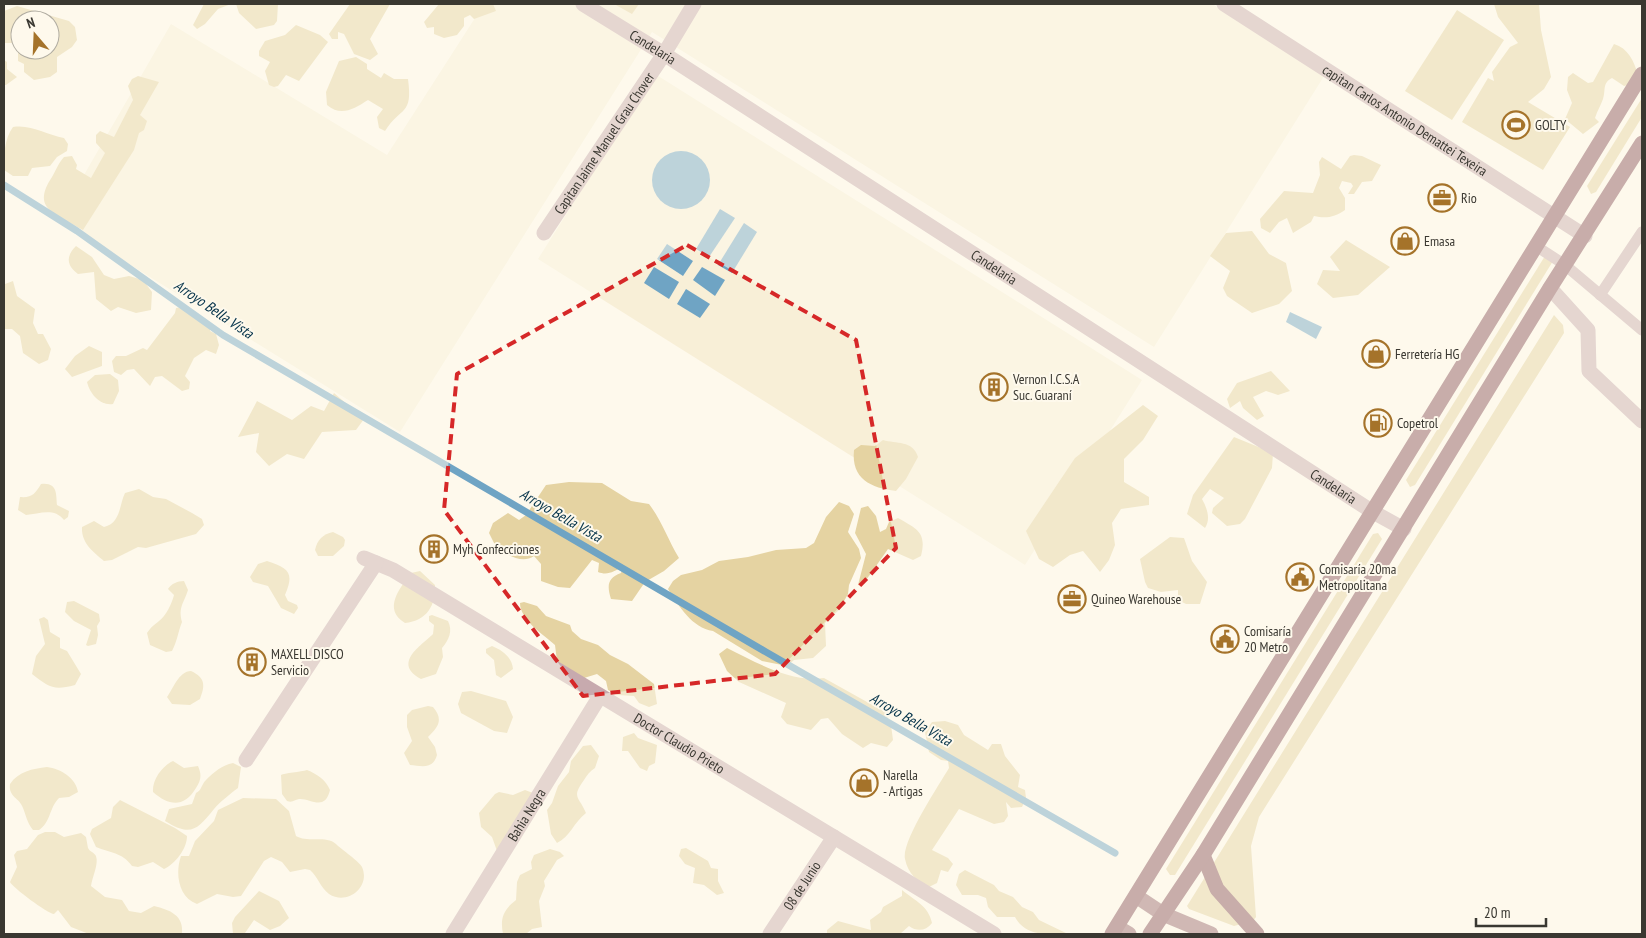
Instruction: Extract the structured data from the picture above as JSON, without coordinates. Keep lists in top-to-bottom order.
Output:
{
  "streets": {
    "street": [
      "Candelaria",
      "capitan Carlos Antonio Demattei Texeira",
      "Capitan Jaime Manuel Grau Chover",
      "Doctor Claudio Prieto",
      "Bahia Negra",
      "08 de Junio"
    ]
  },
  "crossings": [
    ["Candelaria", "Capitan Jaime Manuel Grau Chover"],
    ["Doctor Claudio Prieto", "Bahia Negra"],
    ["Doctor Claudio Prieto", "08 de Junio"]
  ],
  "water": ["Arroyo Bella Vista"],
  "places": {
    "sports": ["GOLTY"],
    "office": ["Rio", "Quineo Warehouse"],
    "shop": ["Emasa", "Ferretería HG", "Narella - Artigas"],
    "building": ["Vernon I.C.S.A Suc. Guaraní", "Myh Confecciones", "MAXELL DISCO Servicio"],
    "fuel station": ["Copetrol"],
    "public building": ["Comisaría 20ma Metropolitana", "Comisaría 20 Metro"]
  },
  "scale_bar": "20 m",
  "north": "top"
}
